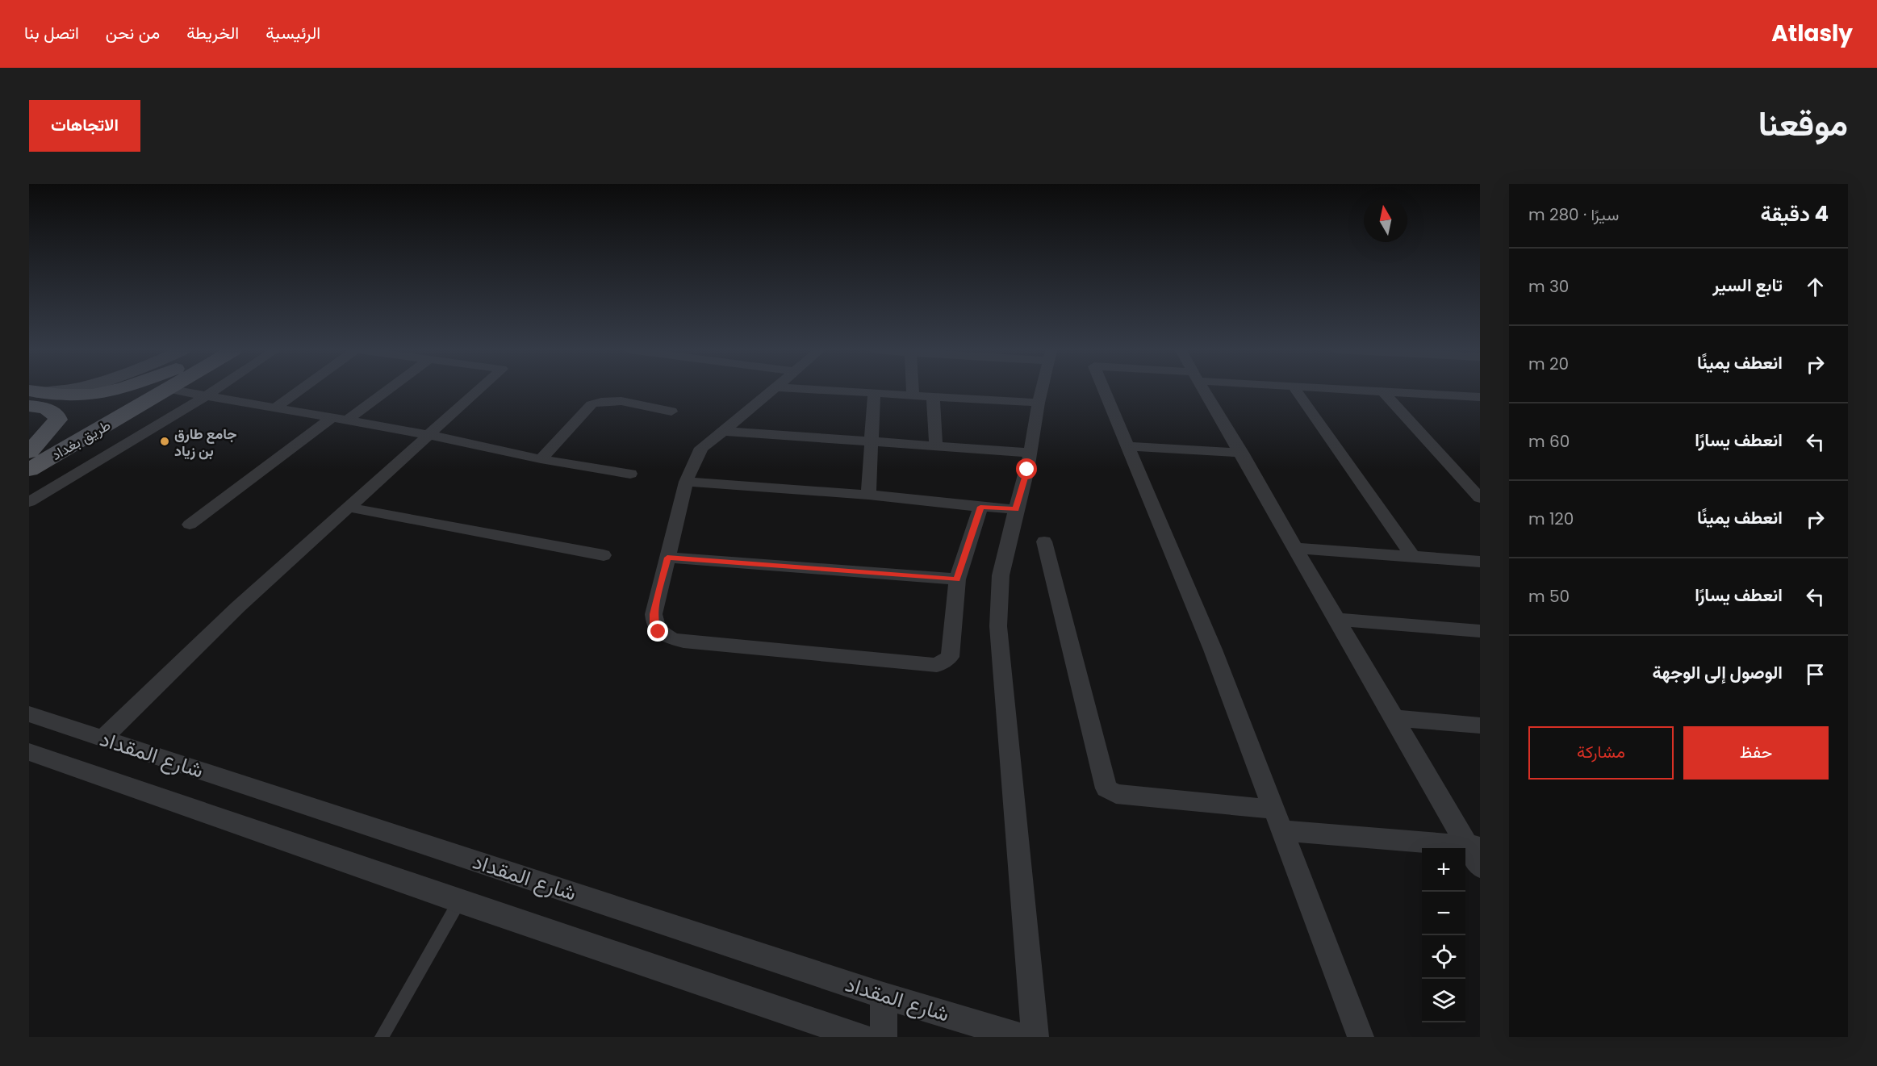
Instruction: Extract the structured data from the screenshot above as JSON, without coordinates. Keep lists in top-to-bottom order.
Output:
{
  "streets": {
    "main road": ["طريق بغداد"],
    "street": ["شارع المقداد"]
  },
  "places": ["جامع طارق بن زياد"],
  "north": "top",
  "page": {
    "header": "Atlasly",
    "nav": [
      "الرئيسية",
      "الخريطة",
      "من نحن",
      "اتصل بنا"
    ],
    "title": "موقعنا",
    "buttons": [
      "الاتجاهات",
      ["حفظ", "مشاركة"]
    ],
    "heading": ["4 دقيقة", "سيرًا · 280 m"],
    "list": [
      ["تابع السير", "30 m"],
      ["انعطف يمينًا", "20 m"],
      ["انعطف يسارًا", "60 m"],
      ["انعطف يمينًا", "120 m"],
      ["انعطف يسارًا", "50 m"],
      "الوصول إلى الوجهة"
    ],
    "map_buttons": ["+", "−"]
  }
}
